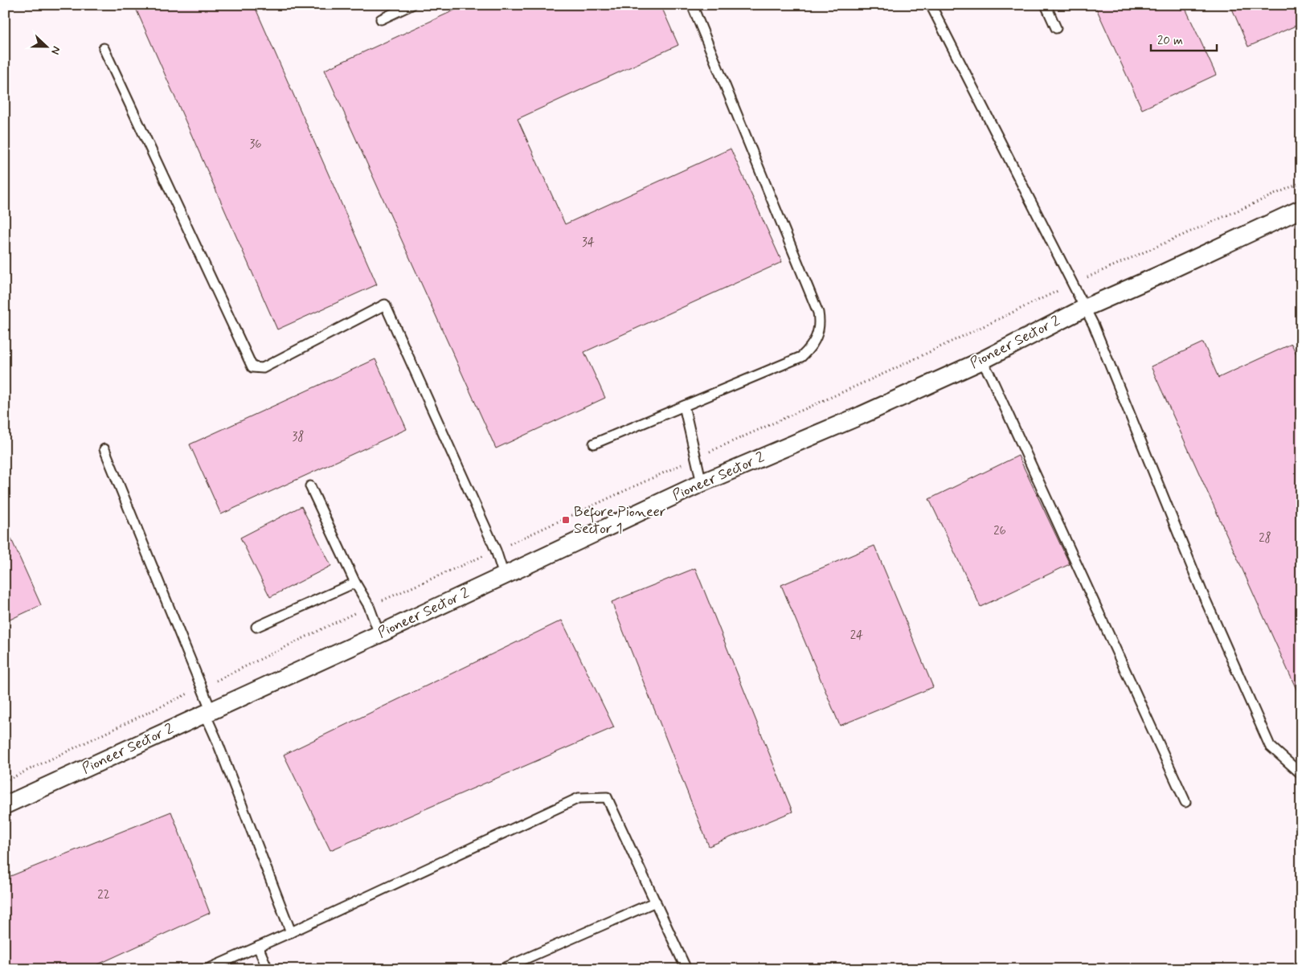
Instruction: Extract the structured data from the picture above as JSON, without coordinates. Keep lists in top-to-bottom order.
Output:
{
  "streets": {
    "street": ["Pioneer Sector 2"]
  },
  "places": {
    "transit": ["Before Pioneer Sector 1"]
  },
  "house_numbers": [
    "36",
    "34",
    "38",
    "26",
    "28",
    "24",
    "22"
  ],
  "scale_bar": "20 m",
  "north": "right"
}
